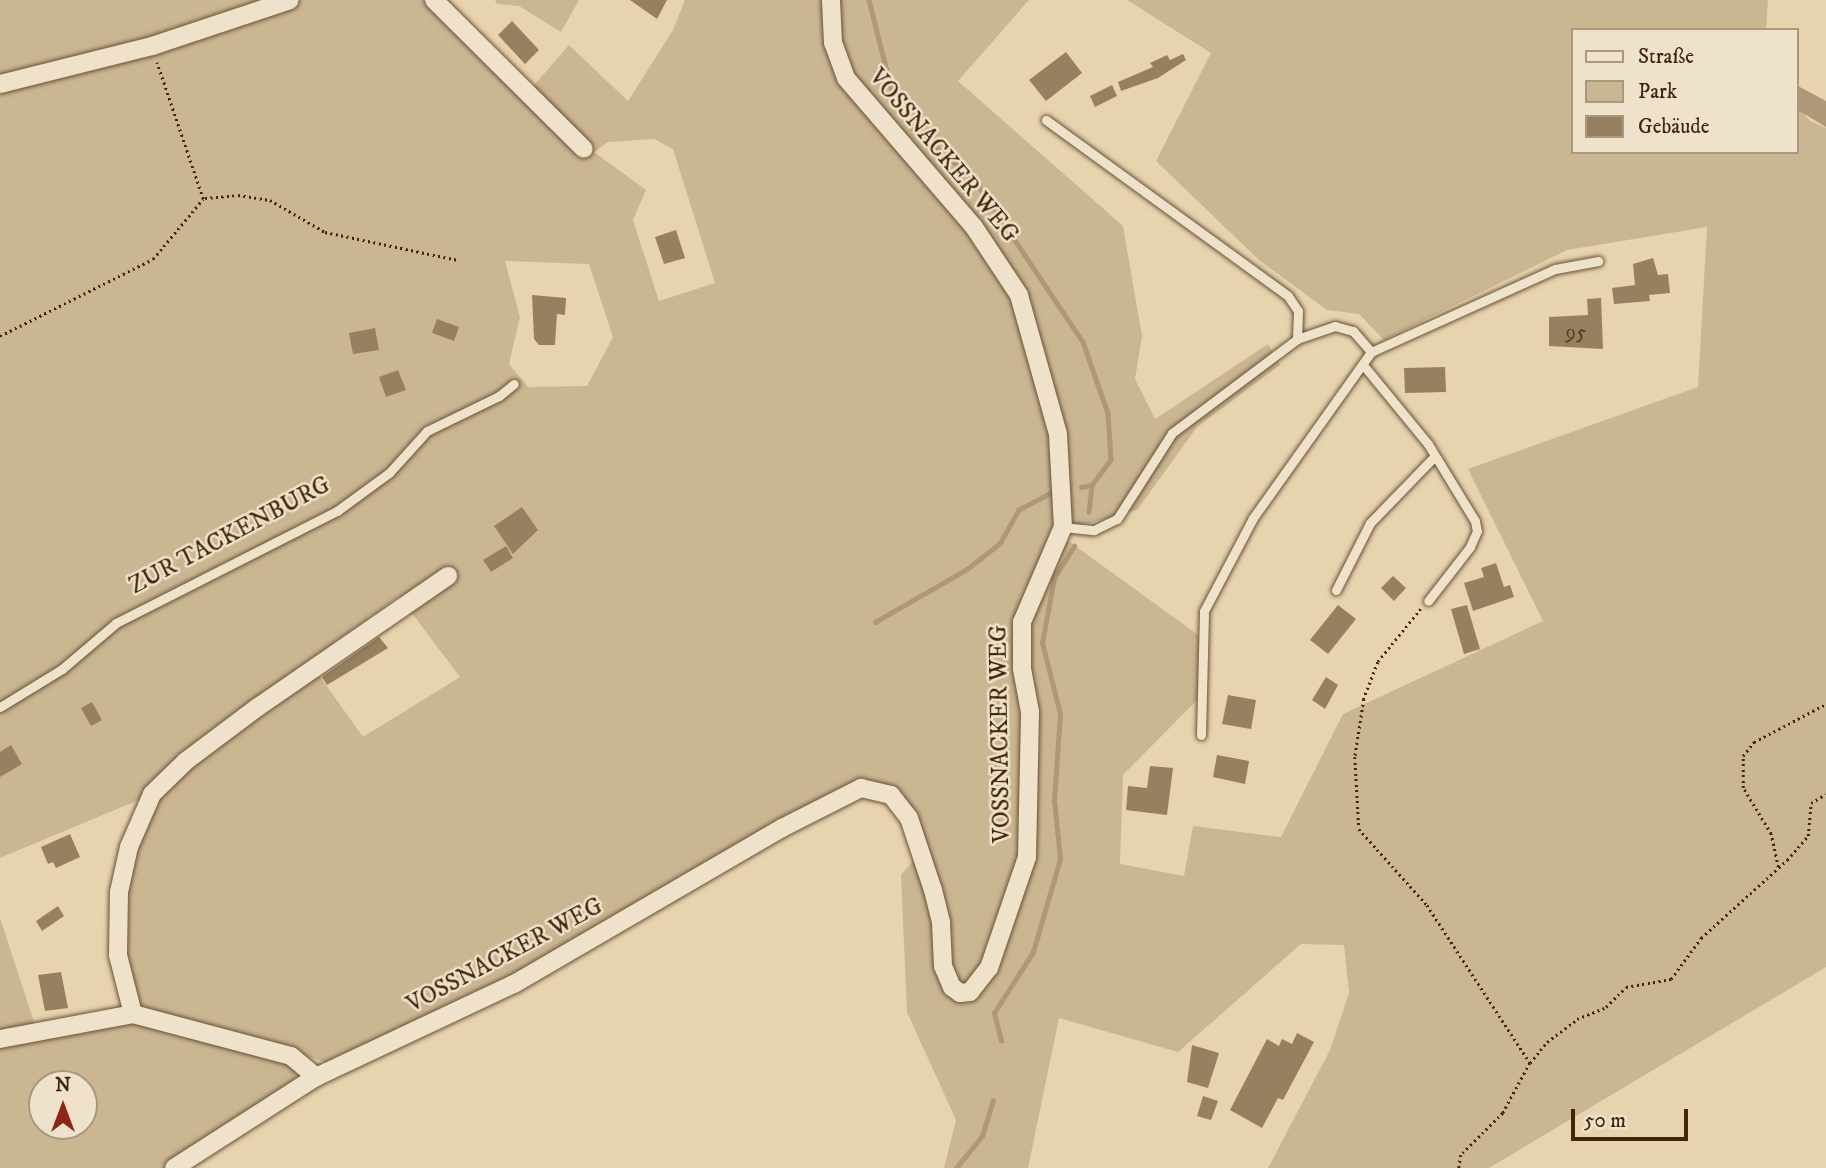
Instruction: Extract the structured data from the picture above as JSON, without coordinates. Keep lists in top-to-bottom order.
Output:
{
  "streets": {
    "street": ["VOSSNACKER WEG"],
    "lane": ["ZUR TACKENBURG"]
  },
  "house_numbers": ["95"],
  "legend": ["Straße", "Park", "Gebäude"],
  "scale_bar": "50 m",
  "north": "top"
}
